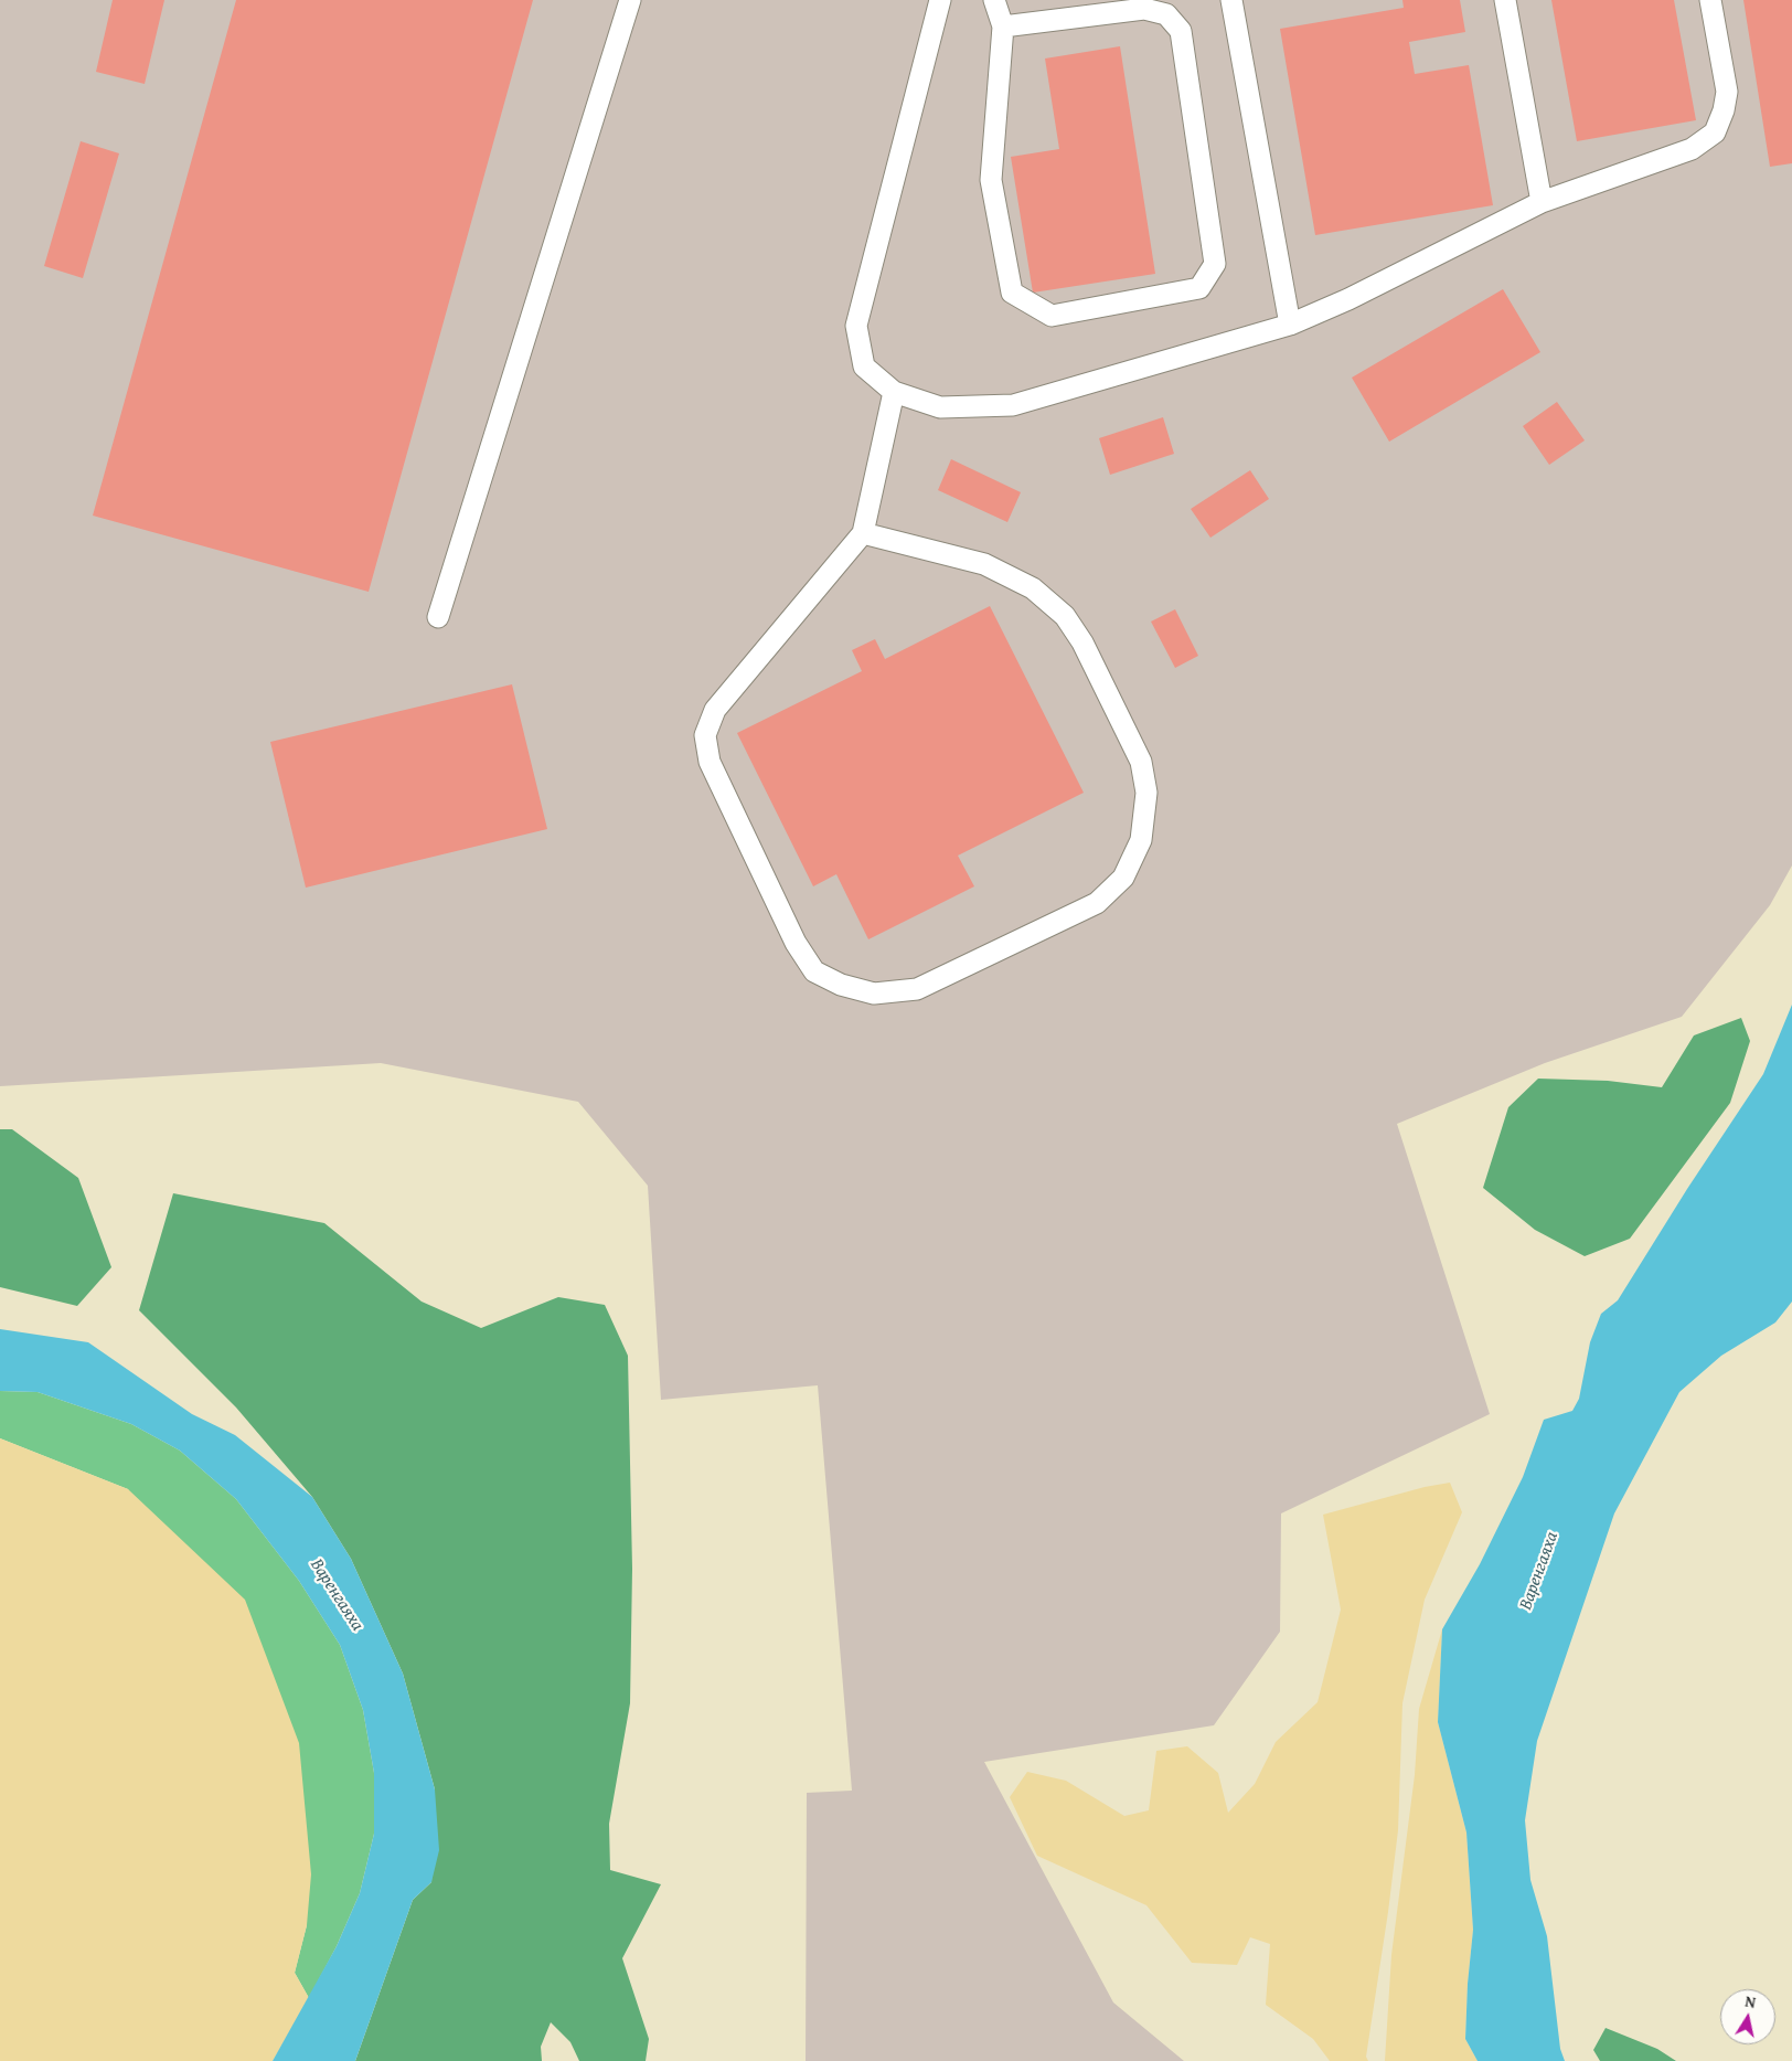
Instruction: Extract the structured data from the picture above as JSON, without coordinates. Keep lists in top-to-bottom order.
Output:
{
  "water": ["Варенгаяха"],
  "north": "top"
}
